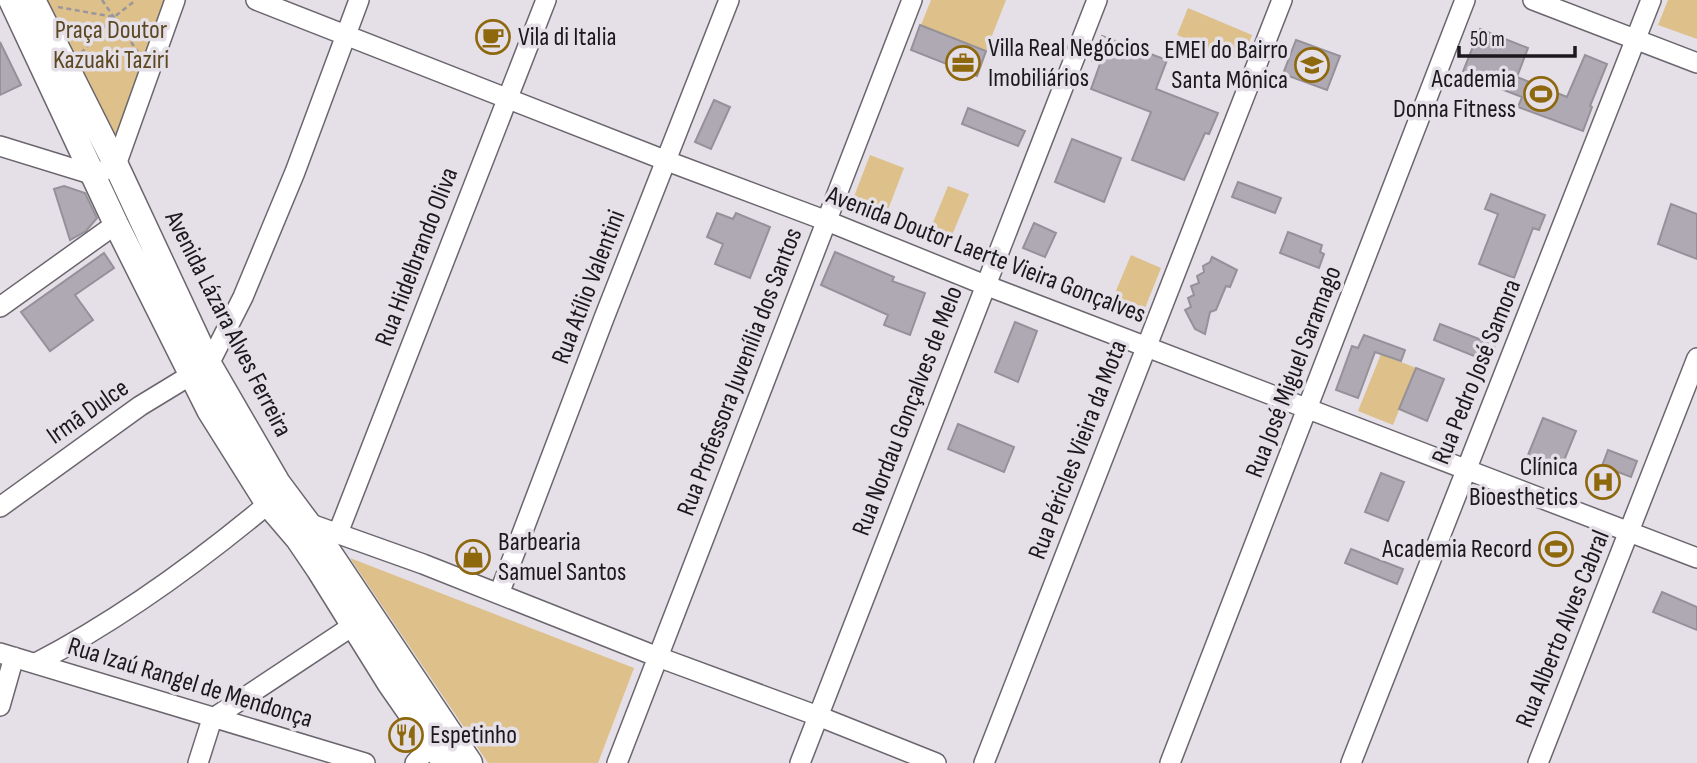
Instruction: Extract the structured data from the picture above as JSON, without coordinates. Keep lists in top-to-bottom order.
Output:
{
  "streets": {
    "main road": ["Avenida Lázara Alves Ferreira"],
    "street": [
      "Avenida Doutor Laerte Vieira Gonçalves",
      "Rua Hidelbrando Oliva",
      "Rua Atílio Valentini",
      "Rua Professora Juvenília dos Santos",
      "Rua José Miguel Saramago",
      "Rua Pedro José Samora",
      "Rua Nordau Gonçalves de Melo",
      "Irmã Dulce",
      "Rua Péricles Vieira da Mota",
      "Rua Alberto Alves Cabral",
      "Rua Izaú Rangel de Mendonça"
    ]
  },
  "crossings": [
    ["Avenida Doutor Laerte Vieira Gonçalves", "Rua Hidelbrando Oliva"],
    ["Avenida Doutor Laerte Vieira Gonçalves", "Rua Atílio Valentini"],
    ["Avenida Doutor Laerte Vieira Gonçalves", "Rua Professora Juvenília dos Santos"],
    ["Avenida Doutor Laerte Vieira Gonçalves", "Rua José Miguel Saramago"],
    ["Avenida Doutor Laerte Vieira Gonçalves", "Rua Pedro José Samora"],
    ["Avenida Doutor Laerte Vieira Gonçalves", "Rua Nordau Gonçalves de Melo"],
    ["Avenida Doutor Laerte Vieira Gonçalves", "Rua Péricles Vieira da Mota"],
    ["Avenida Doutor Laerte Vieira Gonçalves", "Rua Alberto Alves Cabral"],
    ["Avenida Lázara Alves Ferreira", "Irmã Dulce"]
  ],
  "parks": ["Praça Doutor Kazuaki Taziri"],
  "places": {
    "cafe": ["Vila di Italia"],
    "office": ["Villa Real Negócios Imobiliários"],
    "school or university": ["EMEI do Bairro Santa Mônica"],
    "sports": ["Academia Donna Fitness", "Academia Record"],
    "hospital": ["Clínica Bioesthetics"],
    "shop": ["Barbearia Samuel Santos"],
    "restaurant": ["Espetinho"]
  },
  "scale_bar": "50 m"
}
